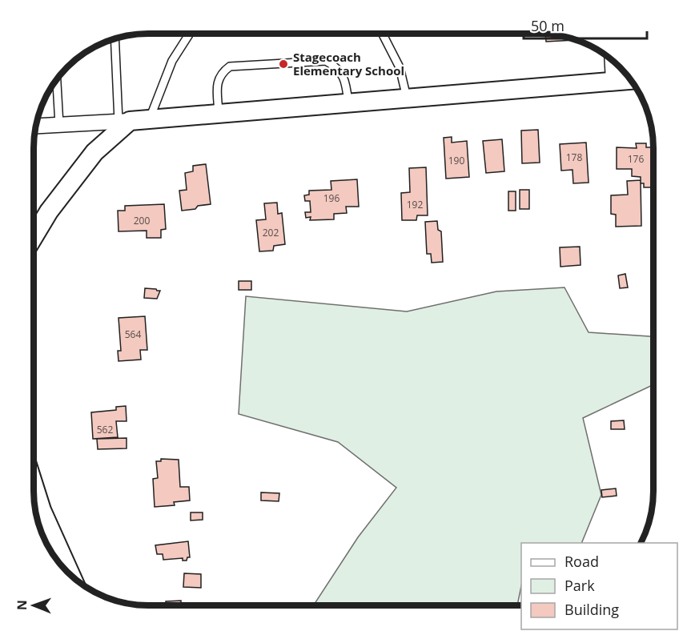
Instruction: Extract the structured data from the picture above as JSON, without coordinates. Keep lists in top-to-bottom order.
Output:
{
  "places": ["Stagecoach Elementary School"],
  "house_numbers": [
    "178",
    "176",
    "190",
    "196",
    "192",
    "200",
    "202",
    "564",
    "562"
  ],
  "legend": ["Road", "Park", "Building"],
  "scale_bar": "50 m",
  "north": "left"
}
